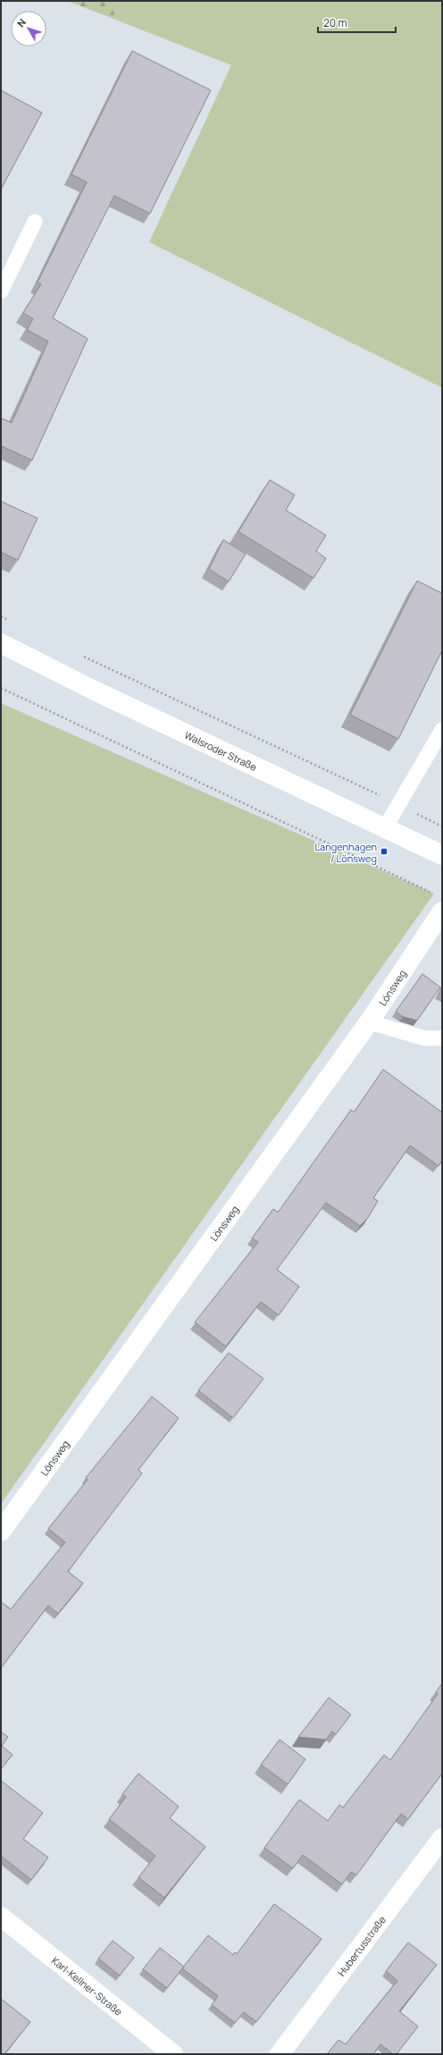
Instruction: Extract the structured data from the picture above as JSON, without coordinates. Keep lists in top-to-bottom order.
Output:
{
  "streets": {
    "street": [
      "Walsroder Straße",
      "Lönsweg",
      "Hubertusstraße",
      "Karl-Kellner-Straße"
    ]
  },
  "places": {
    "transit": ["Langenhagen / Lönsweg"]
  },
  "scale_bar": "20 m",
  "north": "top left"
}
